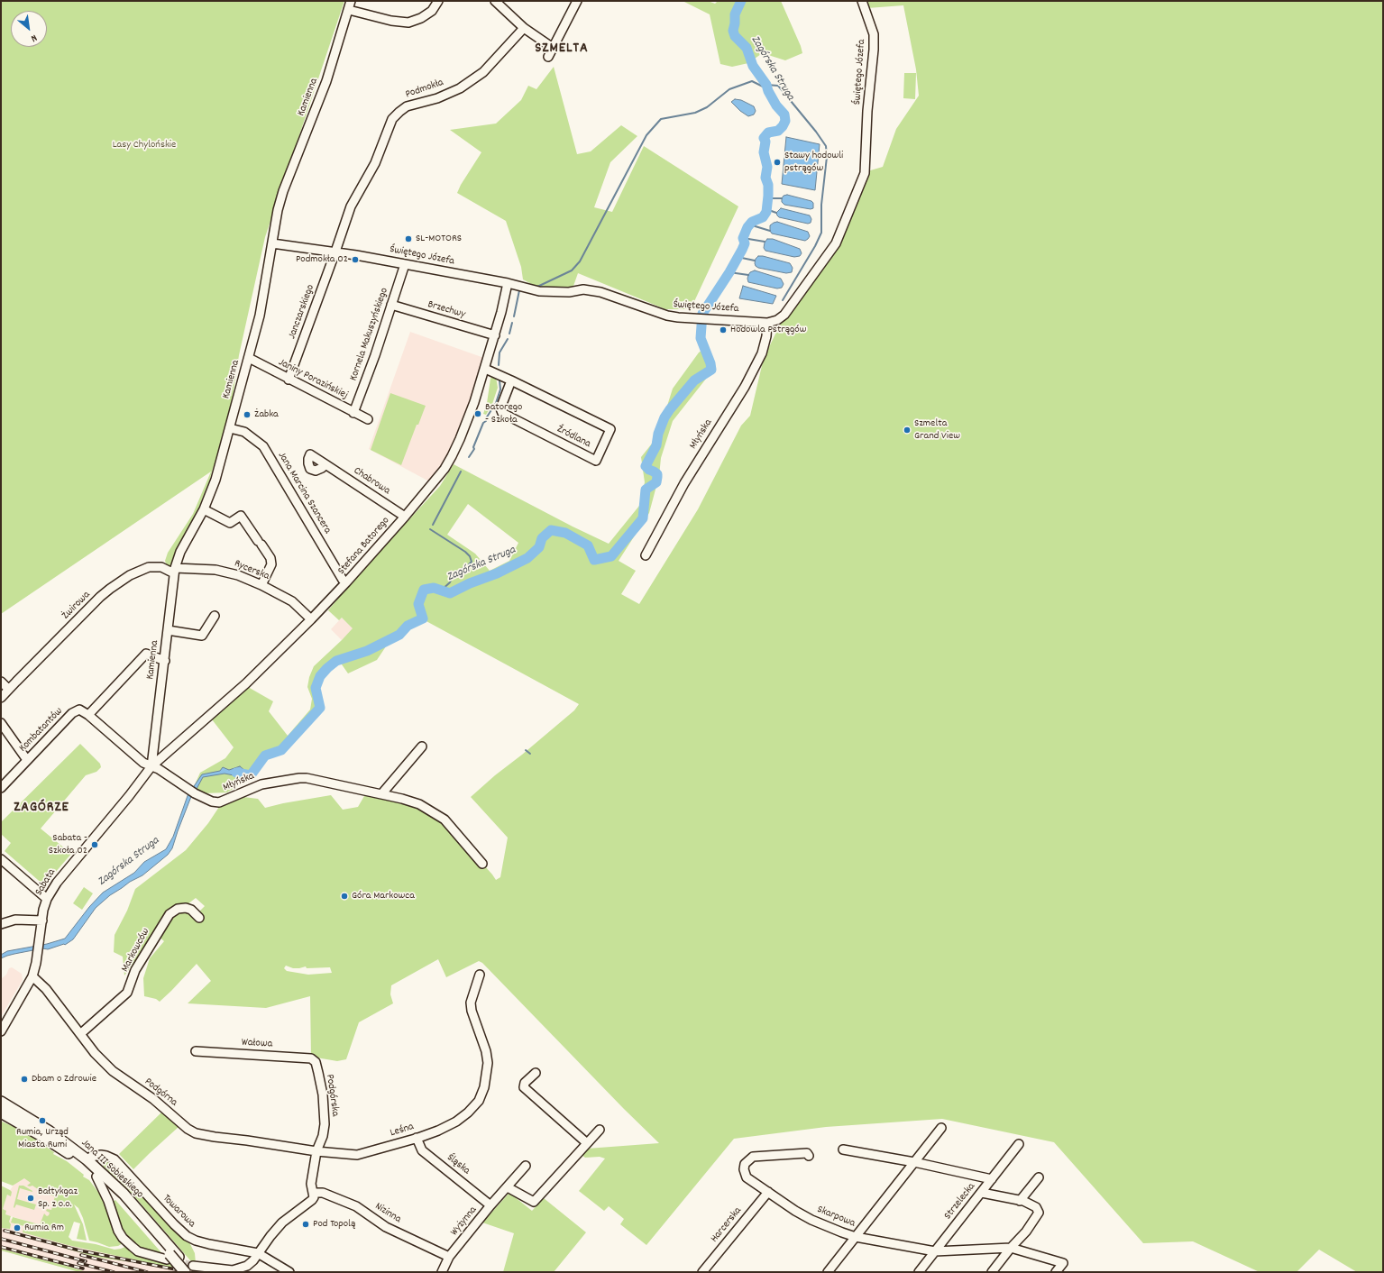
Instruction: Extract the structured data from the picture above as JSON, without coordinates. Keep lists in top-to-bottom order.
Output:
{
  "streets": {
    "main road": ["Jana III Sobieskiego"],
    "street": [
      "Świętego Józefa",
      "Podmokła",
      "Kamienna",
      "Brzechwy",
      "Janczarskiego",
      "Kornela Makuszyńskiego",
      "Janiny Porazińskiej",
      "Młyńska",
      "Źródlana",
      "Chabrowa",
      "Jana Marcina Szancera",
      "Stefana Batorego",
      "Rycerska",
      "Żwirowa",
      "Kombatantów",
      "Sabata",
      "Markowców",
      "Wałowa",
      "Podgórna",
      "Podgórska",
      "Leśna",
      "Śląska",
      "Strzelecka",
      "Towarowa",
      "Nizinna",
      "Skarpowa",
      "Wyżynna",
      "Harcerska"
    ]
  },
  "crossings": [
    ["Świętego Józefa", "Podmokła"],
    ["Świętego Józefa", "Kamienna"],
    ["Świętego Józefa", "Janczarskiego"],
    ["Świętego Józefa", "Kornela Makuszyńskiego"],
    ["Świętego Józefa", "Młyńska"],
    ["Świętego Józefa", "Stefana Batorego"],
    ["Podmokła", "Janczarskiego"],
    ["Kamienna", "Janiny Porazińskiej"],
    ["Kamienna", "Młyńska"],
    ["Kamienna", "Jana Marcina Szancera"],
    ["Kamienna", "Stefana Batorego"],
    ["Kamienna", "Rycerska"],
    ["Kamienna", "Żwirowa"],
    ["Kamienna", "Sabata"],
    ["Brzechwy", "Kornela Makuszyńskiego"],
    ["Brzechwy", "Stefana Batorego"],
    ["Janczarskiego", "Janiny Porazińskiej"],
    ["Kornela Makuszyńskiego", "Janiny Porazińskiej"],
    ["Młyńska", "Stefana Batorego"],
    ["Młyńska", "Kombatantów"],
    ["Młyńska", "Sabata"],
    ["Źródlana", "Stefana Batorego"],
    ["Chabrowa", "Stefana Batorego"],
    ["Jana Marcina Szancera", "Stefana Batorego"],
    ["Stefana Batorego", "Rycerska"],
    ["Stefana Batorego", "Sabata"],
    ["Rycerska", "Żwirowa"],
    ["Sabata", "Podgórna"],
    ["Markowców", "Podgórna"],
    ["Wałowa", "Podgórska"],
    ["Podgórna", "Podgórska"],
    ["Podgórna", "Leśna"],
    ["Podgórska", "Leśna"],
    ["Leśna", "Śląska"],
    ["Śląska", "Wyżynna"],
    ["Jana III Sobieskiego", "Towarowa"],
    ["Strzelecka", "Skarpowa"],
    ["Nizinna", "Wyżynna"],
    ["Skarpowa", "Harcerska"]
  ],
  "districts": ["SZMELTA", "ZAGÓRZE"],
  "water": ["Zagórska Struga"],
  "parks": ["Lasy Chylońskie"],
  "places": [
    "Stawy hodowli pstrągów",
    "SL-MOTORS",
    "Podmokła 02",
    "Hodowla Pstrągów",
    "Batorego - Szkoła",
    "Żabka",
    "Szmelta Grand View",
    "Sabata - Szkoła 02",
    "Góra Markowca",
    "Dbam o Zdrowie",
    "Rumia, Urząd Miasta Rumi",
    "Bałtykgaz Sp. z o.o.",
    "Pod Topolą",
    "Rumia Rm"
  ],
  "north": "bottom right"
}
